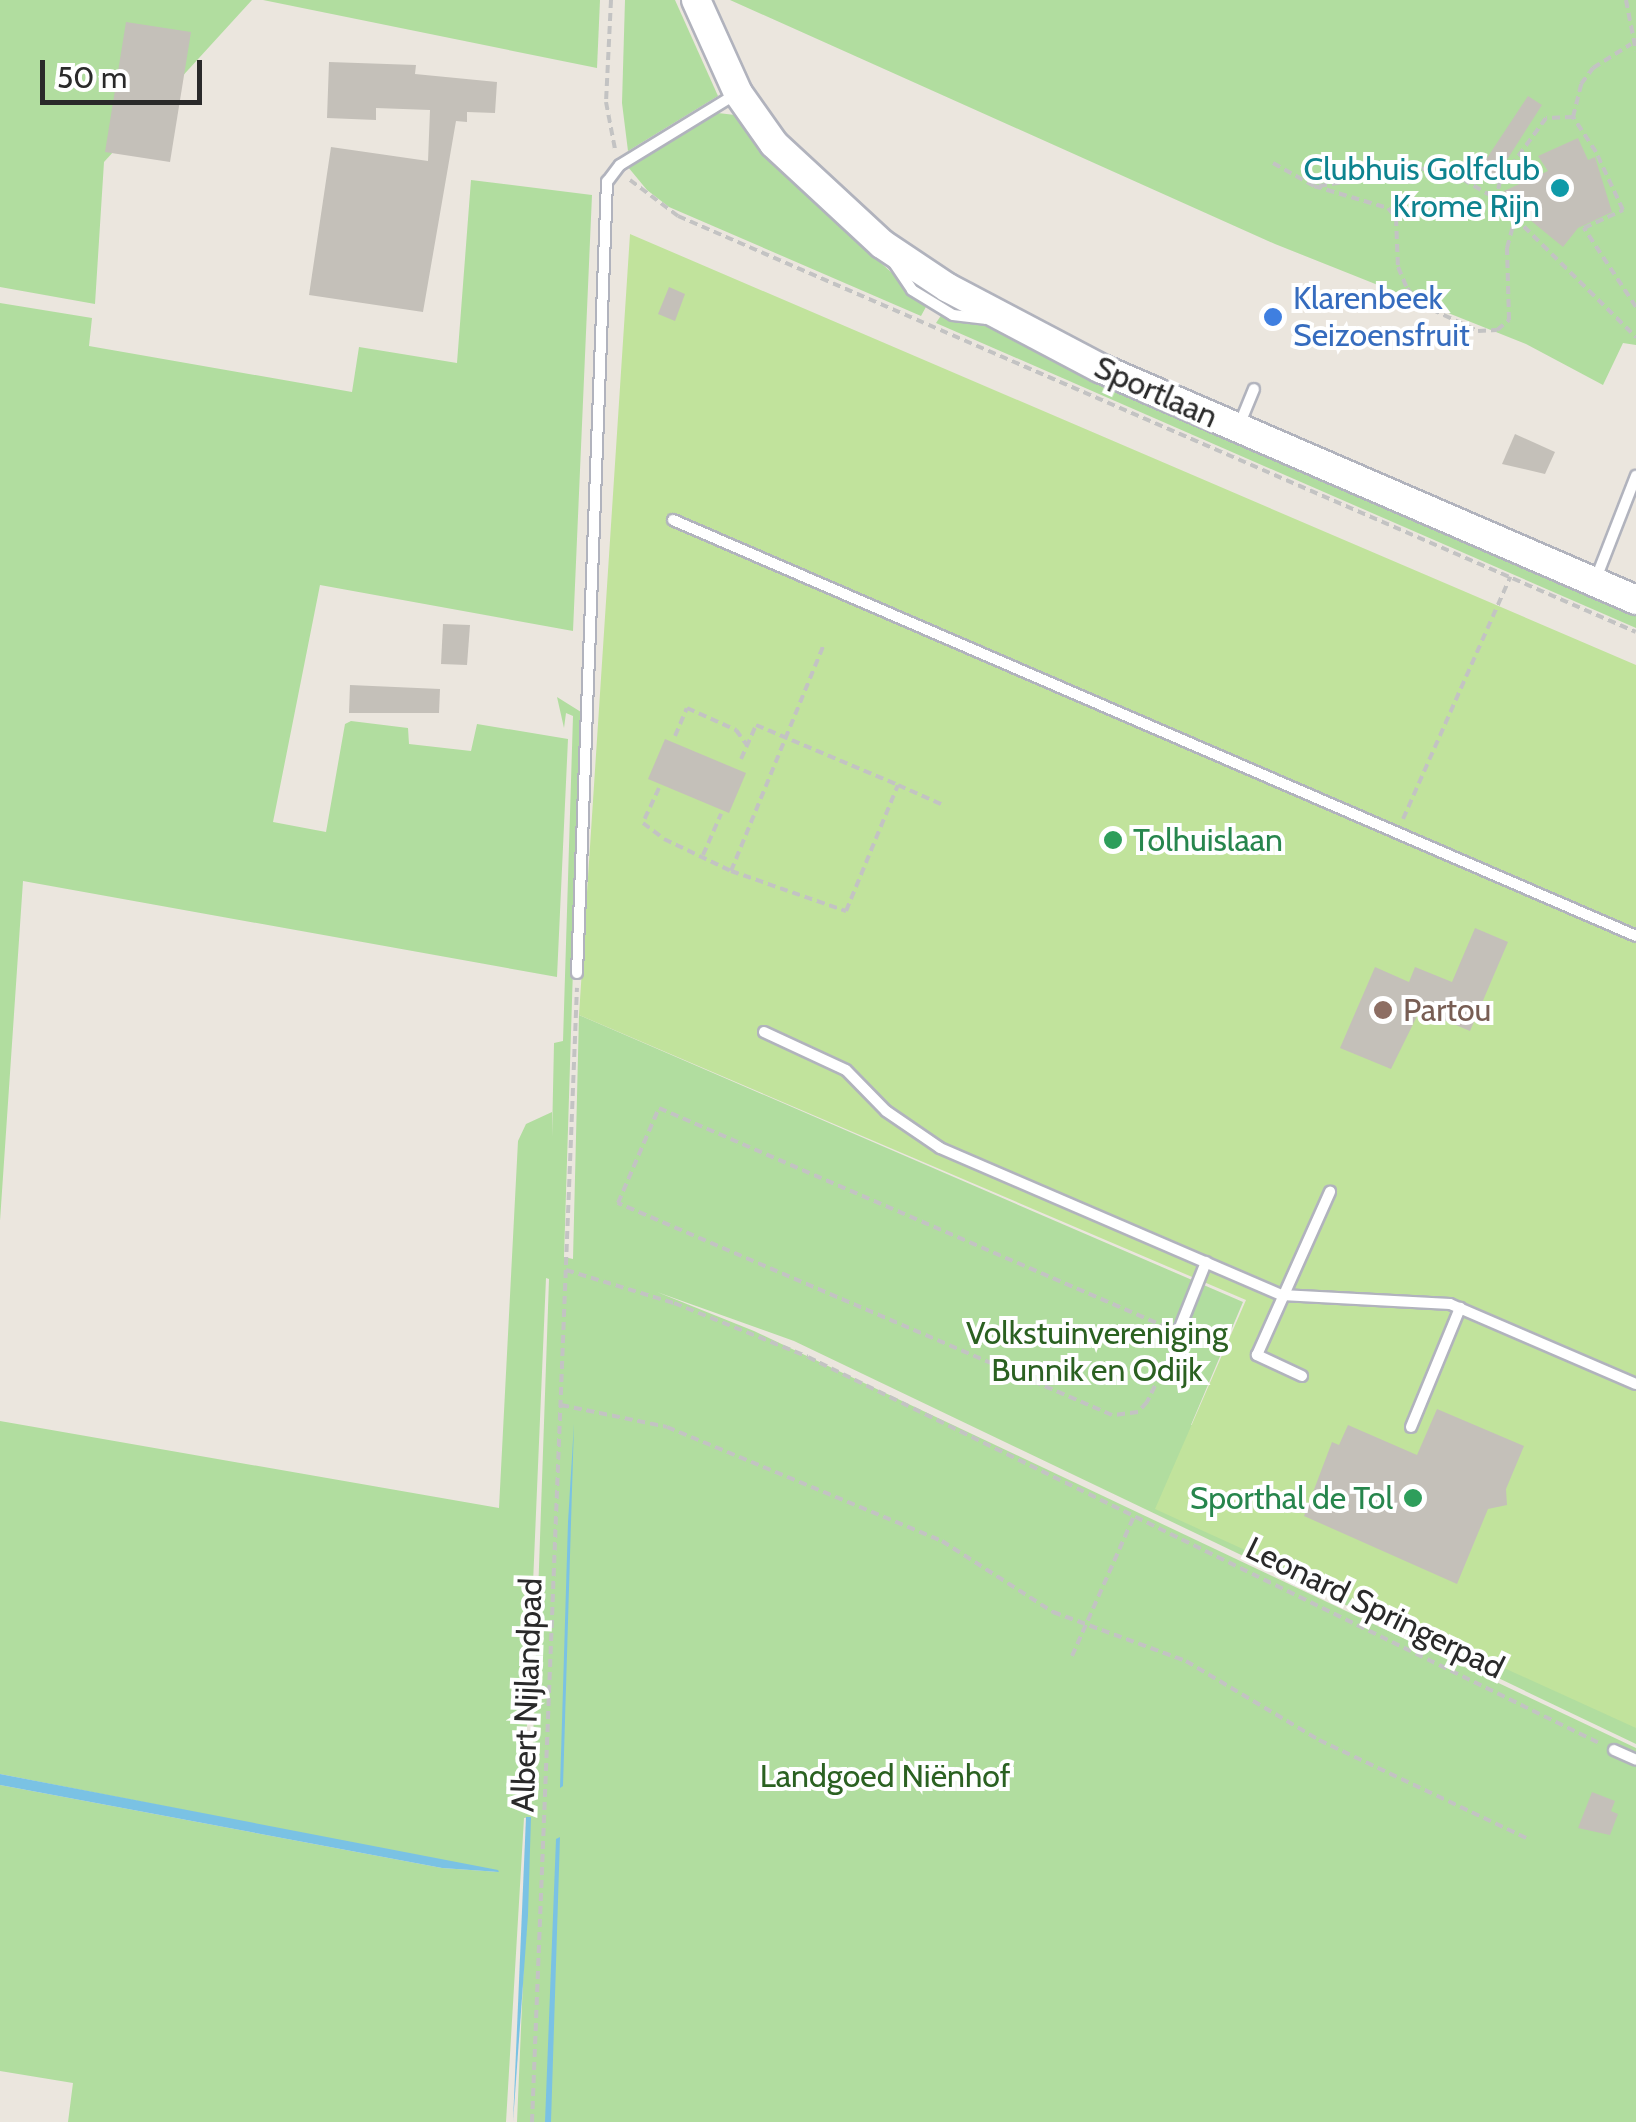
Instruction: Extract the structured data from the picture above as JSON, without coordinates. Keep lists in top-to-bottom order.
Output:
{
  "streets": {
    "street": ["Sportlaan"],
    "path": ["Leonard Springerpad", "Albert Nijlandpad"]
  },
  "crossings": [
    ["Leonard Springerpad", "Albert Nijlandpad"]
  ],
  "parks": ["Volkstuinvereniging Bunnik en Odijk", "Landgoed Niënhof"],
  "places": [
    "Clubhuis Golfclub Krome Rijn",
    "Klarenbeek Seizoensfruit",
    "Tolhuislaan",
    "Partou",
    "Sporthal de Tol"
  ],
  "scale_bar": "50 m"
}
